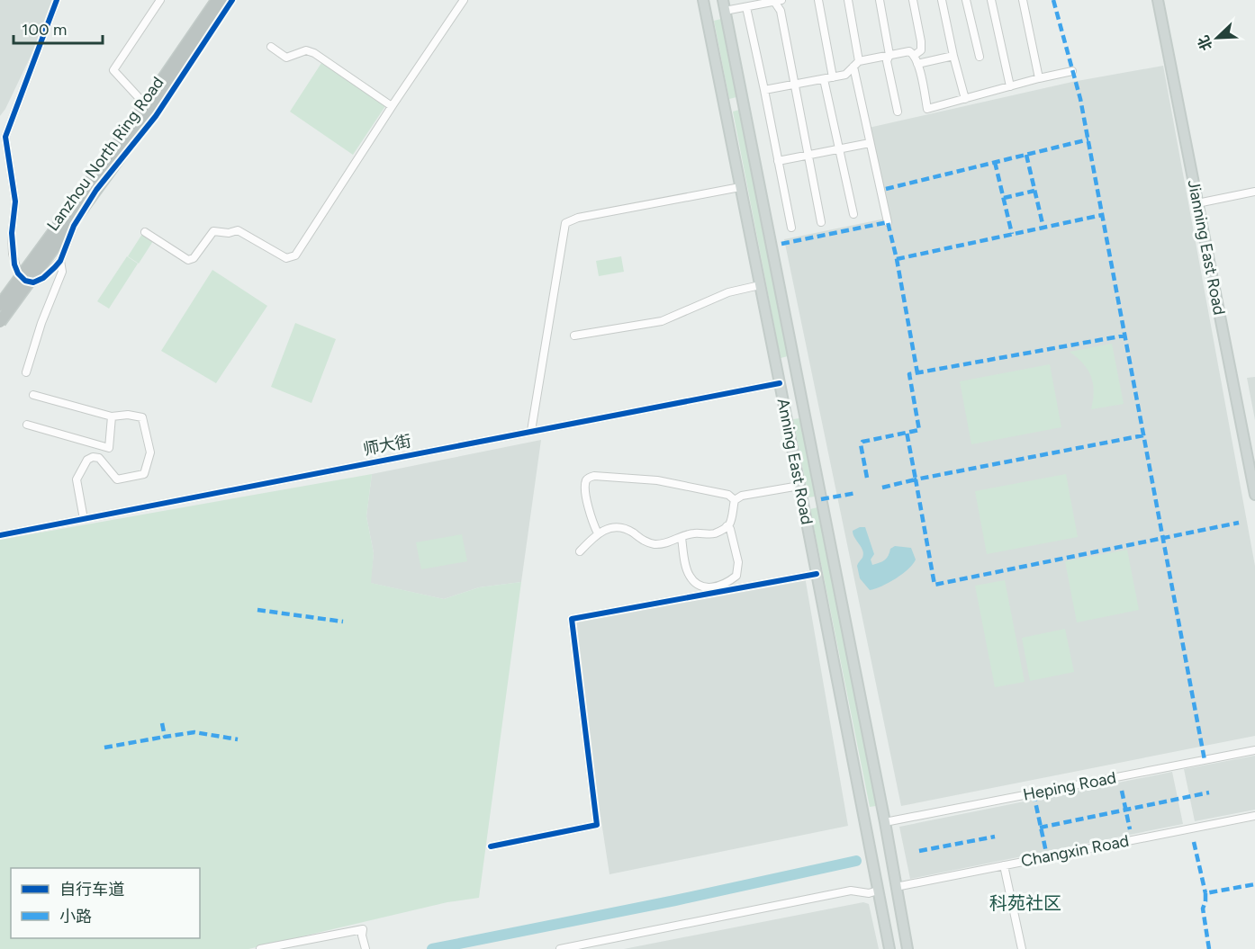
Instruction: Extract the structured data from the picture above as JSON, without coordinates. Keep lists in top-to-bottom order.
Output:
{
  "streets": {
    "highway": ["Lanzhou North Ring Road"],
    "main road": ["Jianning East Road", "Anning East Road"],
    "street": ["师大街", "Heping Road", "Changxin Road"]
  },
  "crossings": [
    ["师大街", "Anning East Road"],
    ["Anning East Road", "Heping Road"],
    ["Anning East Road", "Changxin Road"]
  ],
  "districts": ["科苑社区"],
  "legend": ["自行车道", "小路"],
  "scale_bar": "100 m",
  "north": "bottom left"
}
